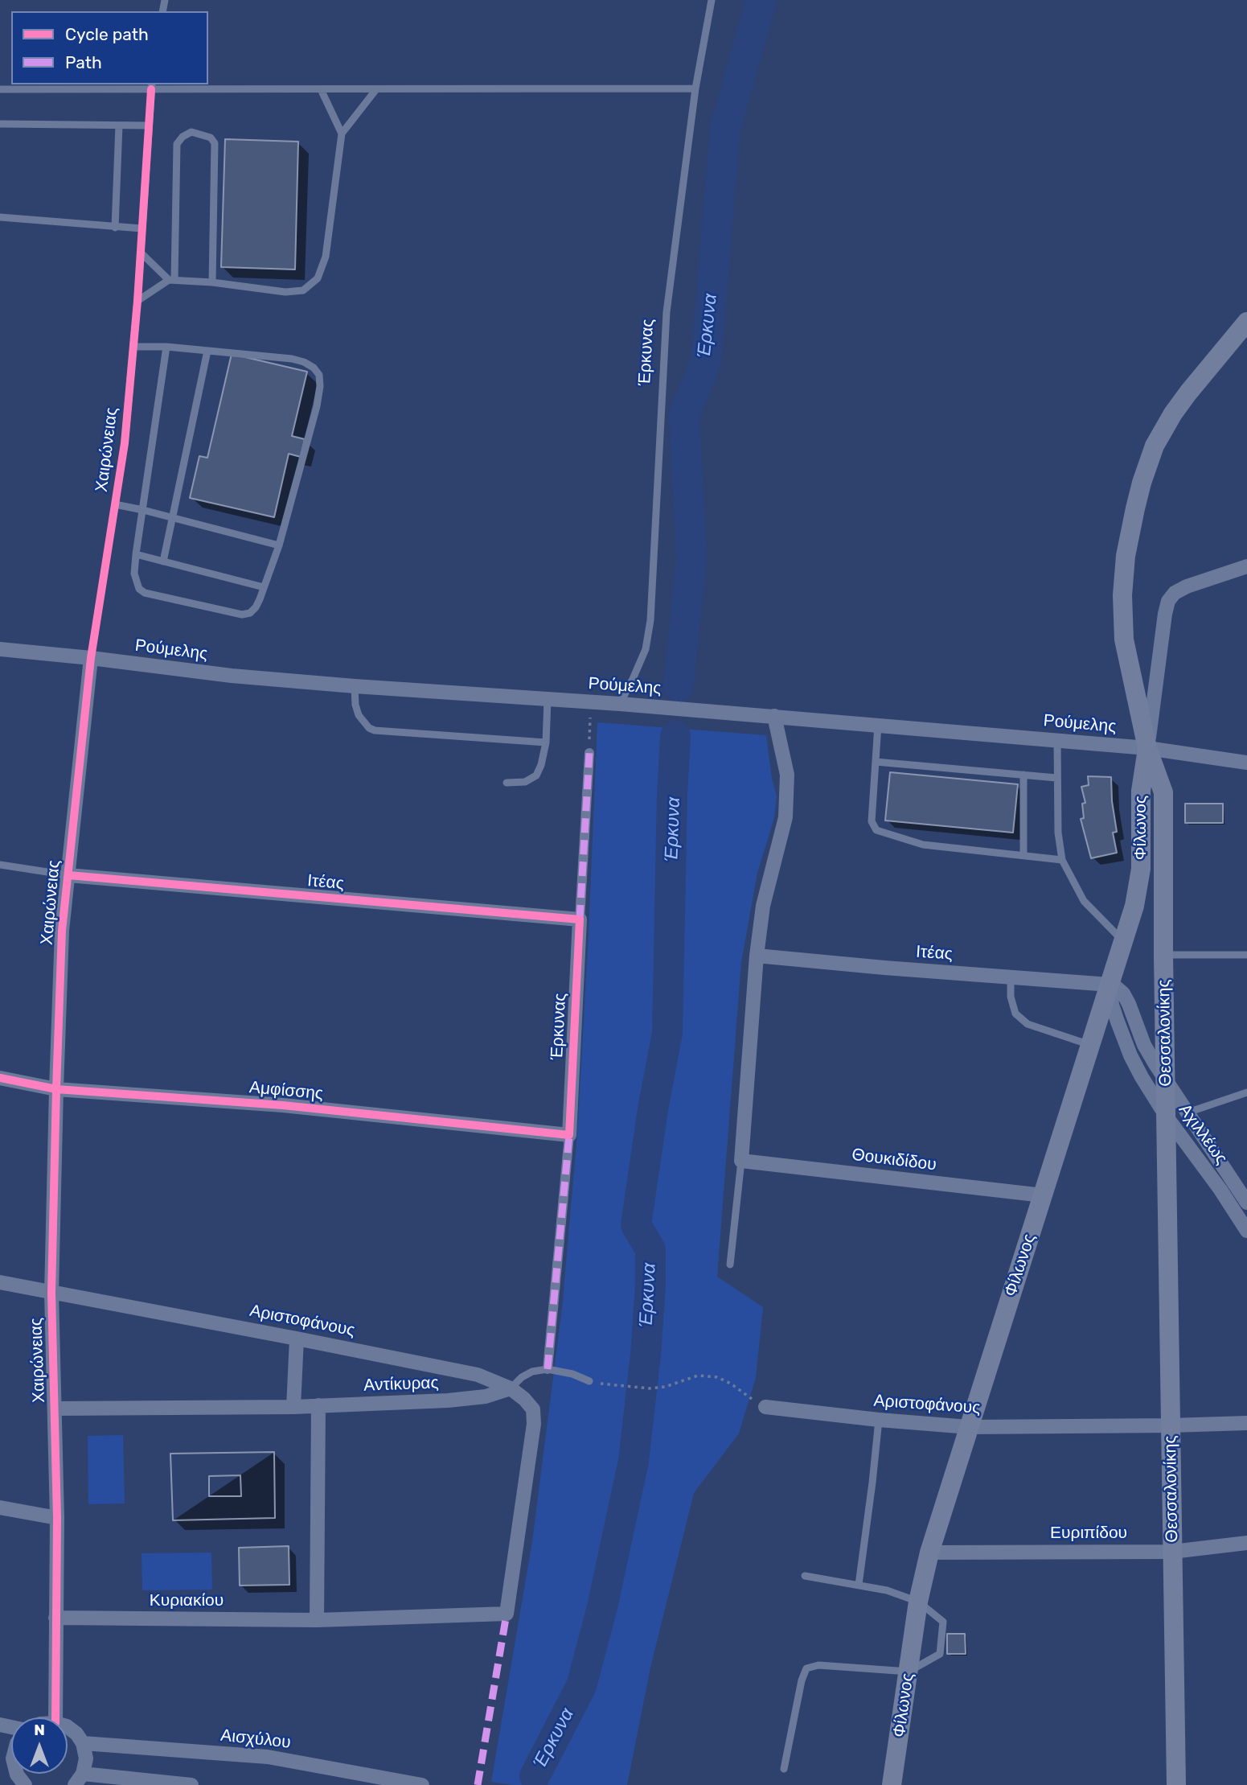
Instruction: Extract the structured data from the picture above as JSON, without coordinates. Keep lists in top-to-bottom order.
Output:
{
  "streets": {
    "main road": ["Φίλωνος", "Θεσσαλονίκης"],
    "street": [
      "Έρκυνας",
      "Χαιρώνειας",
      "Ρούμελης",
      "Ιτέας",
      "Αμφίσσης",
      "Αχιλλέως",
      "Θουκιδίδου",
      "Αριστοφάνους",
      "Αντίκυρας",
      "Ευριπίδου",
      "Κυριακίου",
      "Αισχύλου"
    ]
  },
  "crossings": [
    ["Έρκυνας", "Ρούμελης"],
    ["Έρκυνας", "Ιτέας"],
    ["Έρκυνας", "Αμφίσσης"],
    ["Χαιρώνειας", "Ρούμελης"],
    ["Χαιρώνειας", "Ιτέας"],
    ["Χαιρώνειας", "Αμφίσσης"],
    ["Χαιρώνειας", "Αριστοφάνους"],
    ["Χαιρώνειας", "Αντίκυρας"],
    ["Χαιρώνειας", "Κυριακίου"],
    ["Ρούμελης", "Φίλωνος"],
    ["Ρούμελης", "Θεσσαλονίκης"],
    ["Φίλωνος", "Ιτέας"],
    ["Φίλωνος", "Θεσσαλονίκης"],
    ["Φίλωνος", "Αχιλλέως"],
    ["Φίλωνος", "Θουκιδίδου"],
    ["Φίλωνος", "Αριστοφάνους"],
    ["Φίλωνος", "Ευριπίδου"],
    ["Ιτέας", "Αχιλλέως"],
    ["Θεσσαλονίκης", "Αχιλλέως"],
    ["Θεσσαλονίκης", "Αριστοφάνους"],
    ["Θεσσαλονίκης", "Ευριπίδου"],
    ["Αριστοφάνους", "Αντίκυρας"],
    ["Αριστοφάνους", "Κυριακίου"],
    ["Αντίκυρας", "Κυριακίου"]
  ],
  "water": ["Έρκυνα"],
  "legend": ["Cycle path", "Path"],
  "north": "top"
}
